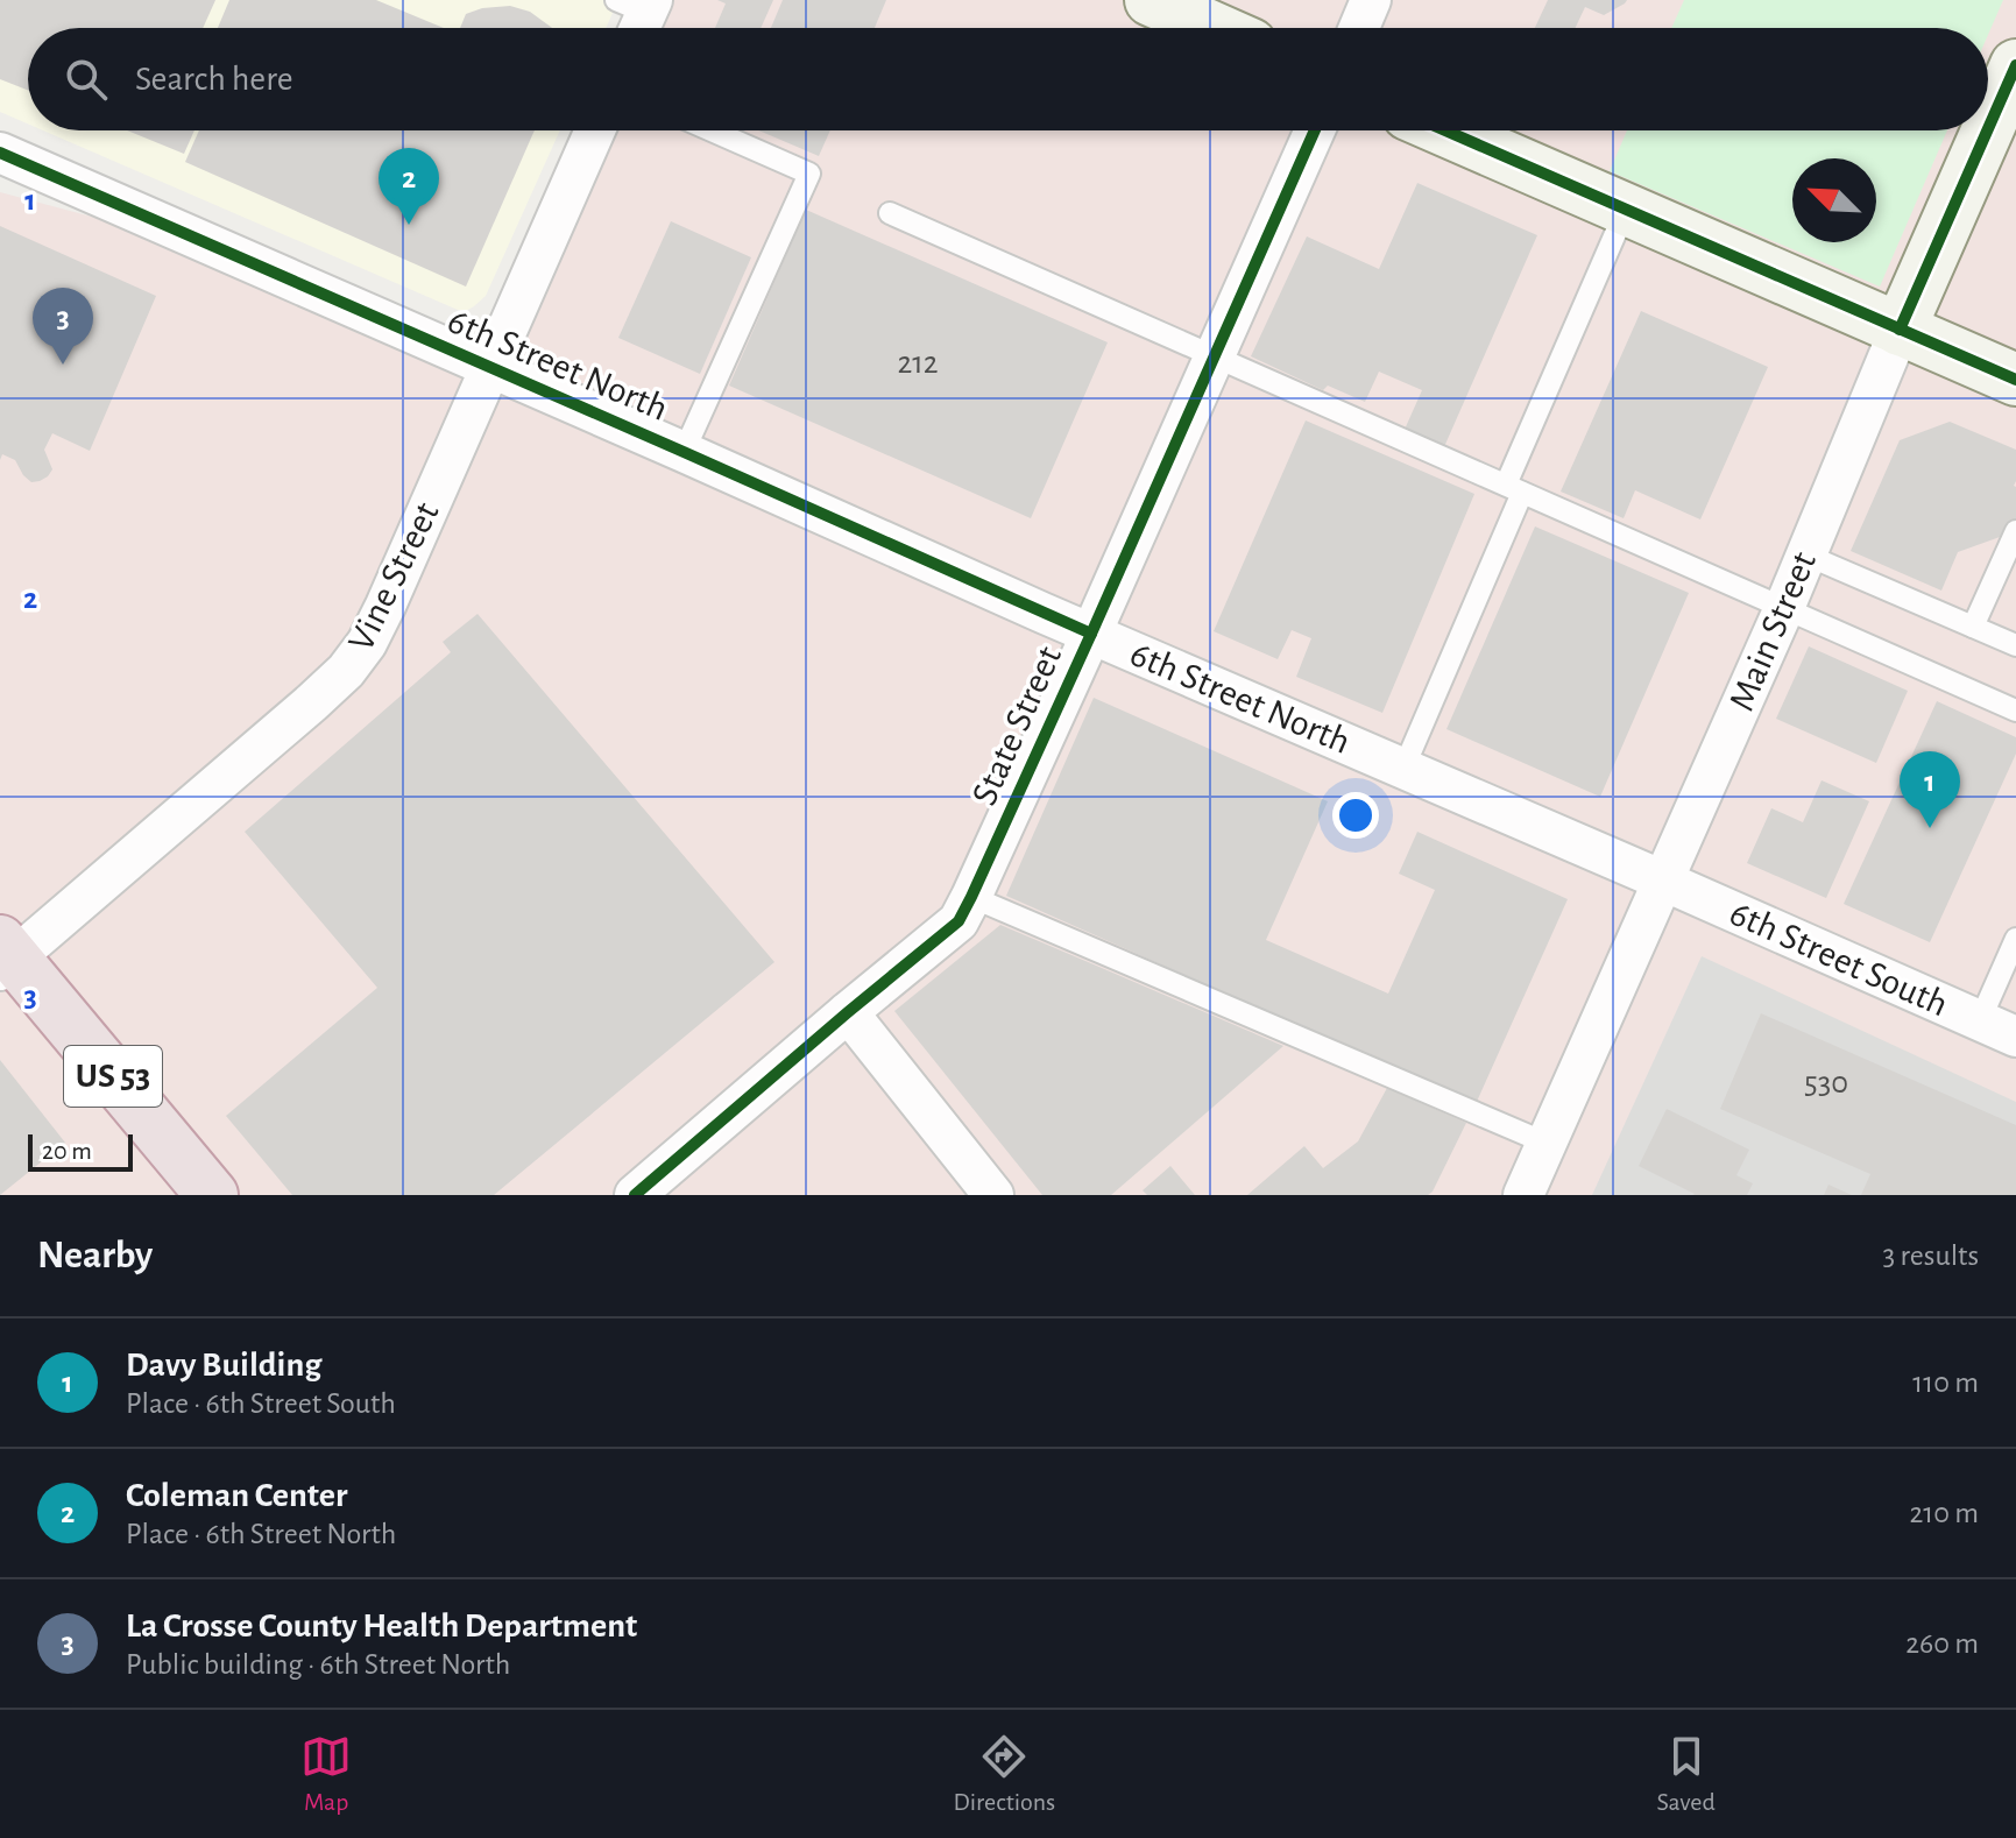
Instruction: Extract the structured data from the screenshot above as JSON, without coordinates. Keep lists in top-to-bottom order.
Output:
{
  "streets": {
    "highway": ["US 53"],
    "main road": ["Main Street"],
    "street": [
      "6th Street North",
      "Vine Street",
      "State Street",
      "6th Street South"
    ]
  },
  "crossings": [
    ["6th Street North", "Vine Street"],
    ["6th Street North", "Main Street"],
    ["6th Street North", "State Street"],
    ["6th Street North", "6th Street South"],
    ["Vine Street", "US 53"],
    ["Main Street", "6th Street South"]
  ],
  "house_numbers": ["212", "530"],
  "scale_bar": "20 m",
  "north": "top left",
  "page": {
    "search": "Search here",
    "pins": ["2", "3", "1"],
    "scale": "20 m",
    "heading": ["Nearby", "3 results"],
    "list": [
      {
        "mark": "1",
        "name": "Davy Building",
        "note": "Place · 6th Street South",
        "value": "110 m"
      },
      {
        "mark": "2",
        "name": "Coleman Center",
        "note": "Place · 6th Street North",
        "value": "210 m"
      },
      {
        "mark": "3",
        "name": "La Crosse County Health Department",
        "note": "Public building · 6th Street North",
        "value": "260 m"
      }
    ],
    "nav": ["Map", "Directions", "Saved"]
  },
  "grid": {
    "rows": ["1", "2", "3"]
  }
}
